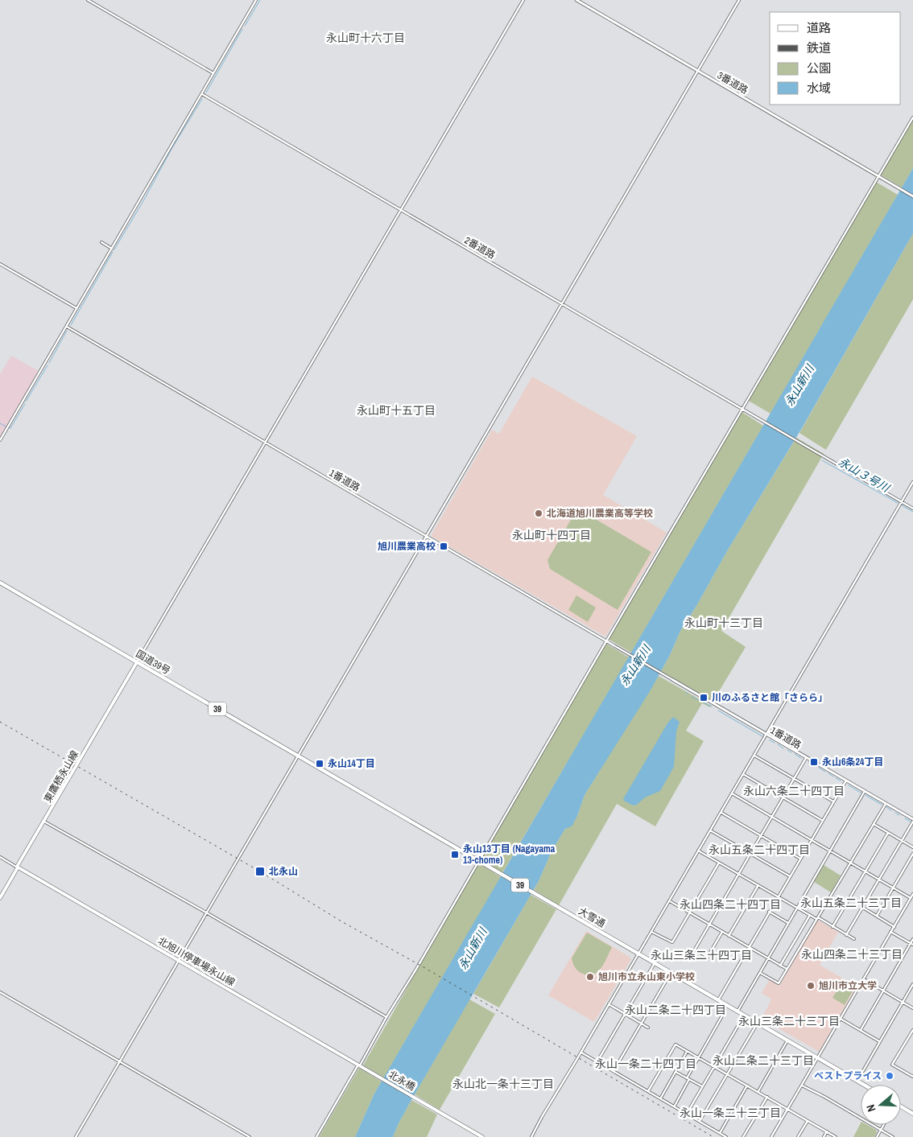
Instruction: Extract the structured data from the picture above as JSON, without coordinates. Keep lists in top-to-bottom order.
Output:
{
  "streets": {
    "highway": ["国道39号", "39", "大雪通"],
    "main road": ["東鷹栖永山線", "北旭川停車場永山線", "北永橋"],
    "street": ["3番道路", "2番道路", "1番道路"]
  },
  "crossings": [
    ["国道39号", "東鷹栖永山線"],
    ["国道39号", "大雪通"],
    ["東鷹栖永山線", "北旭川停車場永山線"],
    ["北旭川停車場永山線", "北永橋"]
  ],
  "districts": [
    "永山町十六丁目",
    "永山町十五丁目",
    "永山町十四丁目",
    "永山町十三丁目",
    "永山六条二十四丁目",
    "永山五条二十四丁目",
    "永山五条二十三丁目",
    "永山四条二十四丁目",
    "永山四条二十三丁目",
    "永山三条二十四丁目",
    "永山二条二十四丁目",
    "永山三条二十三丁目",
    "永山二条二十三丁目",
    "永山一条二十四丁目",
    "永山北一条十三丁目",
    "永山一条二十三丁目"
  ],
  "water": ["永山新川", "永山３号川"],
  "places": {
    "other": [
      "北海道旭川農業高等学校",
      "旭川市立永山東小学校",
      "旭川市立大学",
      "ベストプライス"
    ],
    "transit": [
      "旭川農業高校",
      "川のふるさと館「さらら」",
      "永山6条24丁目",
      "永山14丁目",
      "永山13丁目 (Nagayama 13-chome)",
      "北永山"
    ]
  },
  "legend": [
    "道路",
    "鉄道",
    "公園",
    "水域"
  ],
  "north": "left"
}
